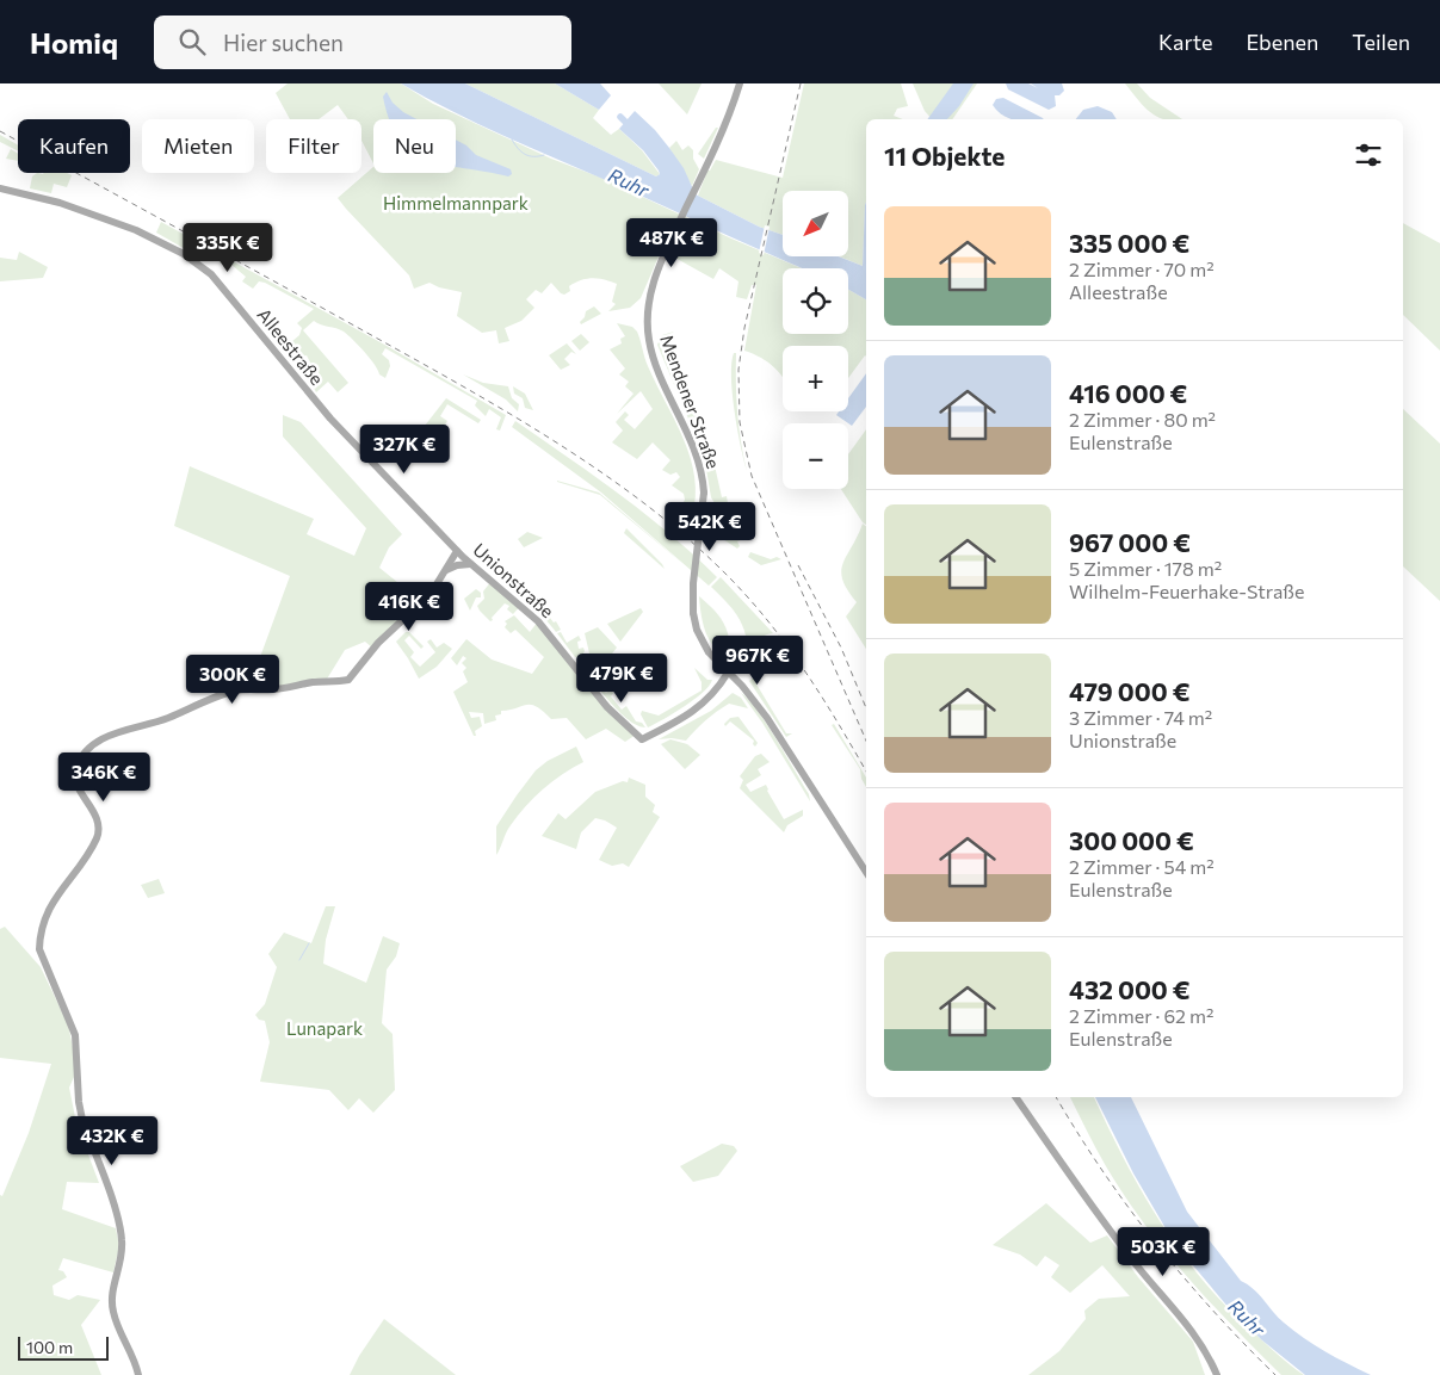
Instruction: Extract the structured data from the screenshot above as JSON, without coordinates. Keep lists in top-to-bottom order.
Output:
{
  "streets": {
    "main road": ["Alleestraße", "Mendener Straße", "Unionstraße"]
  },
  "crossings": [
    ["Alleestraße", "Unionstraße"],
    ["Mendener Straße", "Unionstraße"]
  ],
  "water": ["Ruhr"],
  "parks": ["Himmelmannpark", "Lunapark"],
  "scale_bar": "100 m",
  "north": "bottom left",
  "page": {
    "header": "Homiq",
    "search": "Hier suchen",
    "nav": ["Karte", "Ebenen", "Teilen"],
    "chip": [
      "Kaufen",
      "Mieten",
      "Filter",
      "Neu"
    ],
    "heading": "11 Objekte",
    "map_buttons": ["+", "−"],
    "list": [
      {
        "name": "335 000 €",
        "note": "2 Zimmer · 70 m² · Alleestraße"
      },
      {
        "name": "416 000 €",
        "note": "2 Zimmer · 80 m² · Eulenstraße"
      },
      {
        "name": "967 000 €",
        "note": "5 Zimmer · 178 m² · Wilhelm-Feuerhake-Straße"
      },
      {
        "name": "479 000 €",
        "note": "3 Zimmer · 74 m² · Unionstraße"
      },
      {
        "name": "300 000 €",
        "note": "2 Zimmer · 54 m² · Eulenstraße"
      },
      {
        "name": "432 000 €",
        "note": "2 Zimmer · 62 m² · Eulenstraße"
      }
    ],
    "price": [
      "487K €",
      "335K €",
      "327K €",
      "542K €",
      "416K €",
      "967K €",
      "479K €",
      "300K €",
      "346K €",
      "432K €",
      "503K €"
    ],
    "scale": "100 m"
  }
}
